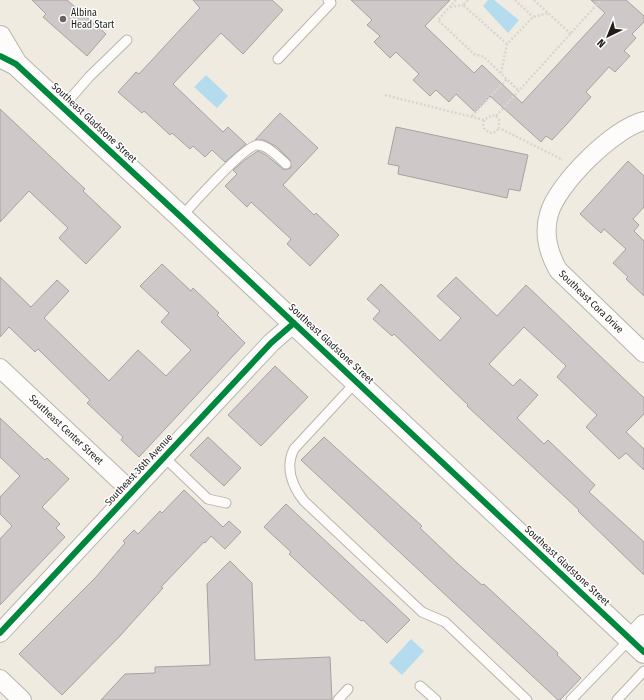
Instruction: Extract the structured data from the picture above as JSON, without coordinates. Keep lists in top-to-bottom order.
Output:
{
  "streets": {
    "street": [
      "Southeast Gladstone Street",
      "Southeast Cora Drive",
      "Southeast Center Street",
      "Southeast 36th Avenue"
    ]
  },
  "crossings": [
    ["Southeast Gladstone Street", "Southeast 36th Avenue"],
    ["Southeast Center Street", "Southeast 36th Avenue"]
  ],
  "places": ["Albina Head Start"],
  "north": "bottom left"
}
